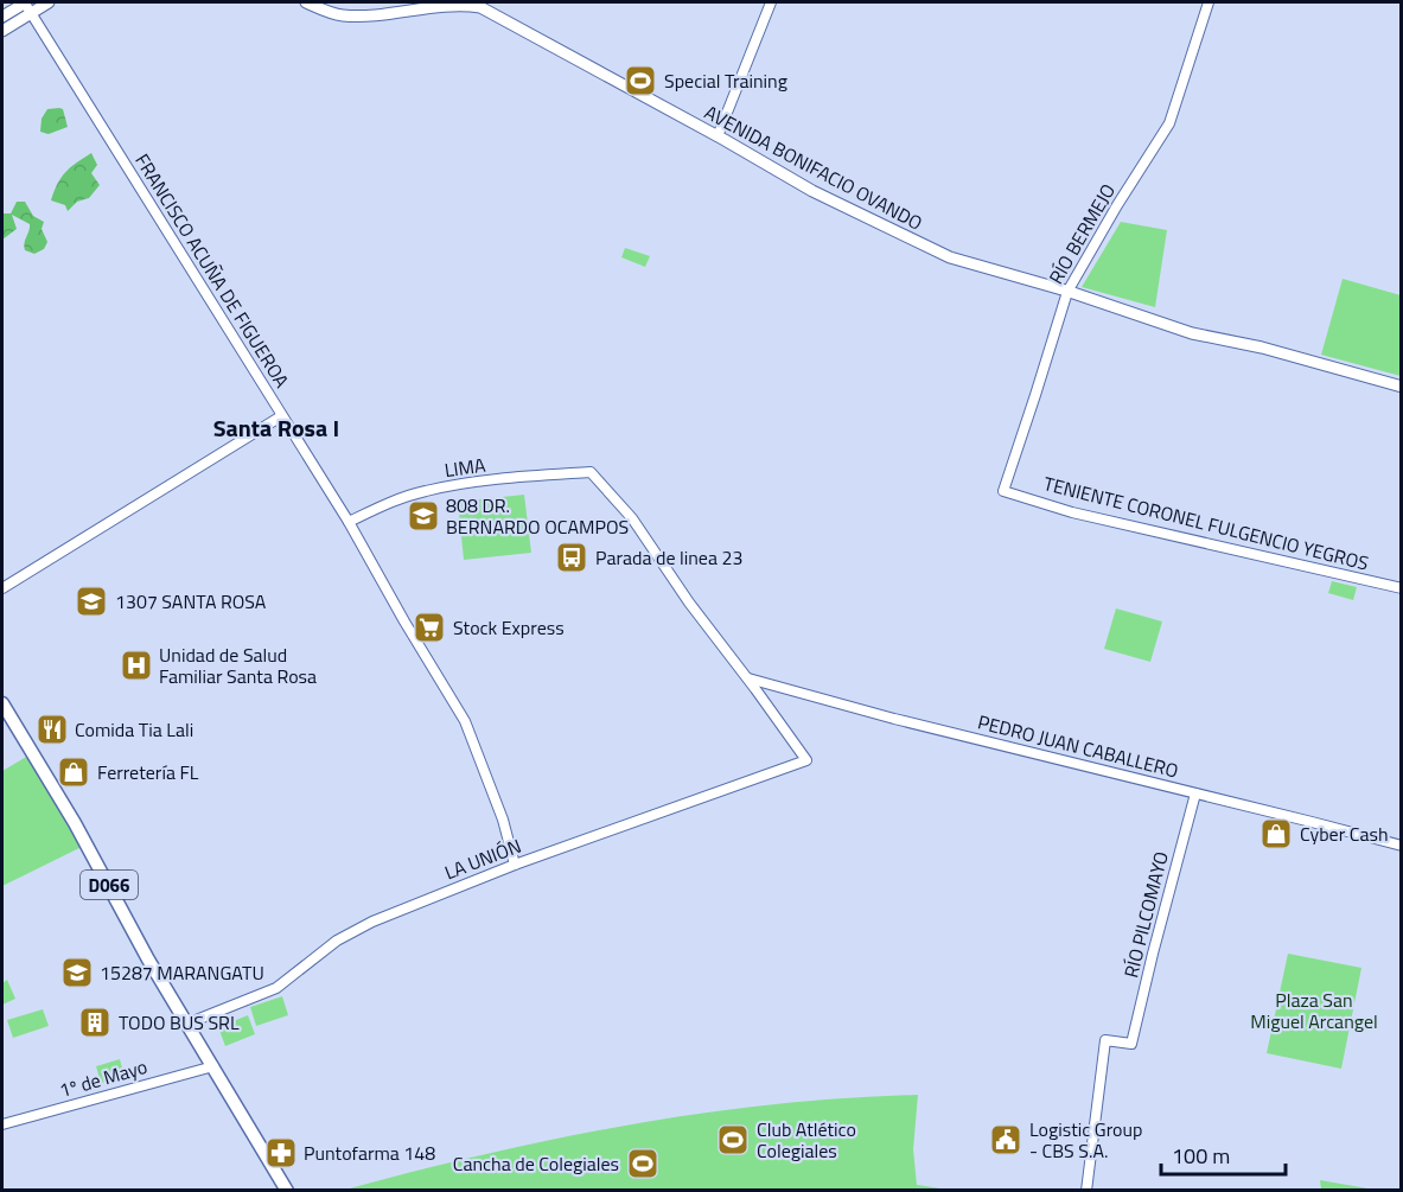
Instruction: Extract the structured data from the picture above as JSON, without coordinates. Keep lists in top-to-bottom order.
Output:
{
  "streets": {
    "main road": ["AVENIDA BONIFACIO OVANDO", "D066"],
    "street": [
      "RÍO BERMEJO",
      "FRANCISCO ACUÑA DE FIGUEROA",
      "LIMA",
      "TENIENTE CORONEL FULGENCIO YEGROS",
      "PEDRO JUAN CABALLERO",
      "LA UNIÓN",
      "RÍO PILCOMAYO",
      "1º de Mayo"
    ]
  },
  "crossings": [
    ["AVENIDA BONIFACIO OVANDO", "RÍO BERMEJO"],
    ["RÍO BERMEJO", "TENIENTE CORONEL FULGENCIO YEGROS"],
    ["FRANCISCO ACUÑA DE FIGUEROA", "LIMA"],
    ["FRANCISCO ACUÑA DE FIGUEROA", "LA UNIÓN"],
    ["LIMA", "PEDRO JUAN CABALLERO"],
    ["LIMA", "LA UNIÓN"],
    ["PEDRO JUAN CABALLERO", "LA UNIÓN"],
    ["PEDRO JUAN CABALLERO", "RÍO PILCOMAYO"],
    ["LA UNIÓN", "D066"],
    ["D066", "1º de Mayo"]
  ],
  "districts": ["Santa Rosa I"],
  "parks": ["Plaza San Miguel Arcangel"],
  "places": {
    "sports": ["Special Training", "Club Atlético Colegiales", "Cancha de Colegiales"],
    "school or university": ["808 DR. BERNARDO OCAMPOS", "1307 SANTA ROSA", "15287 MARANGATU"],
    "bus stop": ["Parada de linea 23"],
    "supermarket": ["Stock Express"],
    "hospital": ["Unidad de Salud Familiar Santa Rosa"],
    "restaurant": ["Comida Tia Lali"],
    "shop": ["Ferretería FL", "Cyber Cash"],
    "building": ["TODO BUS SRL"],
    "public building": ["Logistic Group - CBS S.A."],
    "pharmacy": ["Puntofarma 148"]
  },
  "scale_bar": "100 m"
}
